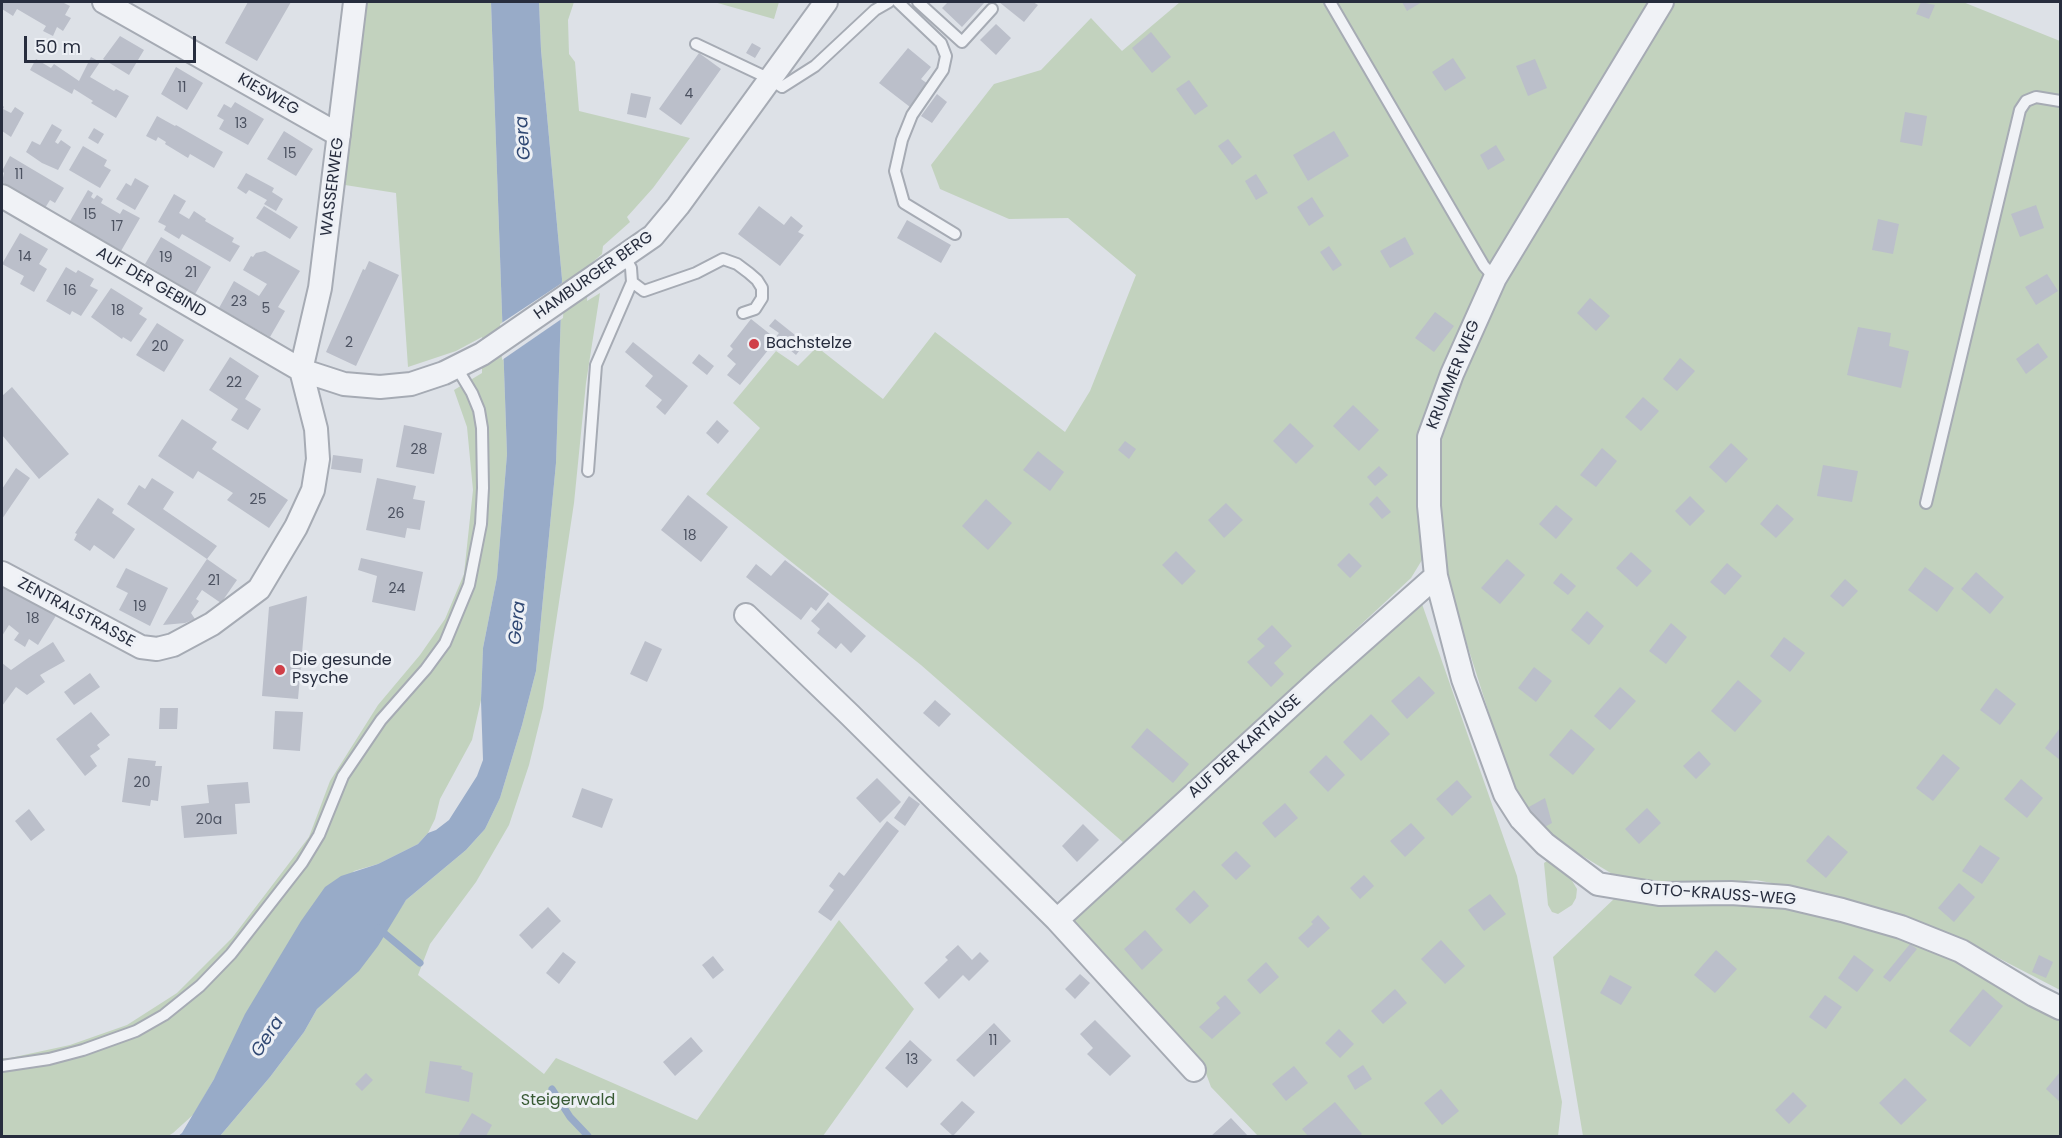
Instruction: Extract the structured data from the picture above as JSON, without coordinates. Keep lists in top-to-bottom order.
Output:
{
  "streets": {
    "street": [
      "KIESWEG",
      "WASSERWEG",
      "HAMBURGER BERG",
      "AUF DER GEBIND",
      "KRUMMER WEG",
      "ZENTRALSTRASSE",
      "AUF DER KARTAUSE",
      "OTTO-KRAUSS-WEG"
    ]
  },
  "crossings": [
    ["KIESWEG", "WASSERWEG"],
    ["WASSERWEG", "HAMBURGER BERG"],
    ["WASSERWEG", "AUF DER GEBIND"],
    ["WASSERWEG", "ZENTRALSTRASSE"],
    ["HAMBURGER BERG", "AUF DER GEBIND"],
    ["HAMBURGER BERG", "ZENTRALSTRASSE"],
    ["AUF DER GEBIND", "ZENTRALSTRASSE"],
    ["KRUMMER WEG", "AUF DER KARTAUSE"],
    ["KRUMMER WEG", "OTTO-KRAUSS-WEG"]
  ],
  "water": ["Gera"],
  "parks": ["Steigerwald"],
  "places": ["Bachstelze", "Die gesunde Psyche"],
  "house_numbers": [
    "11",
    "4",
    "13",
    "15",
    "11",
    "15",
    "17",
    "14",
    "19",
    "21",
    "16",
    "23",
    "5",
    "18",
    "2",
    "20",
    "22",
    "28",
    "25",
    "26",
    "18",
    "21",
    "24",
    "19",
    "18",
    "20",
    "20a",
    "11",
    "13"
  ],
  "scale_bar": "50 m"
}
